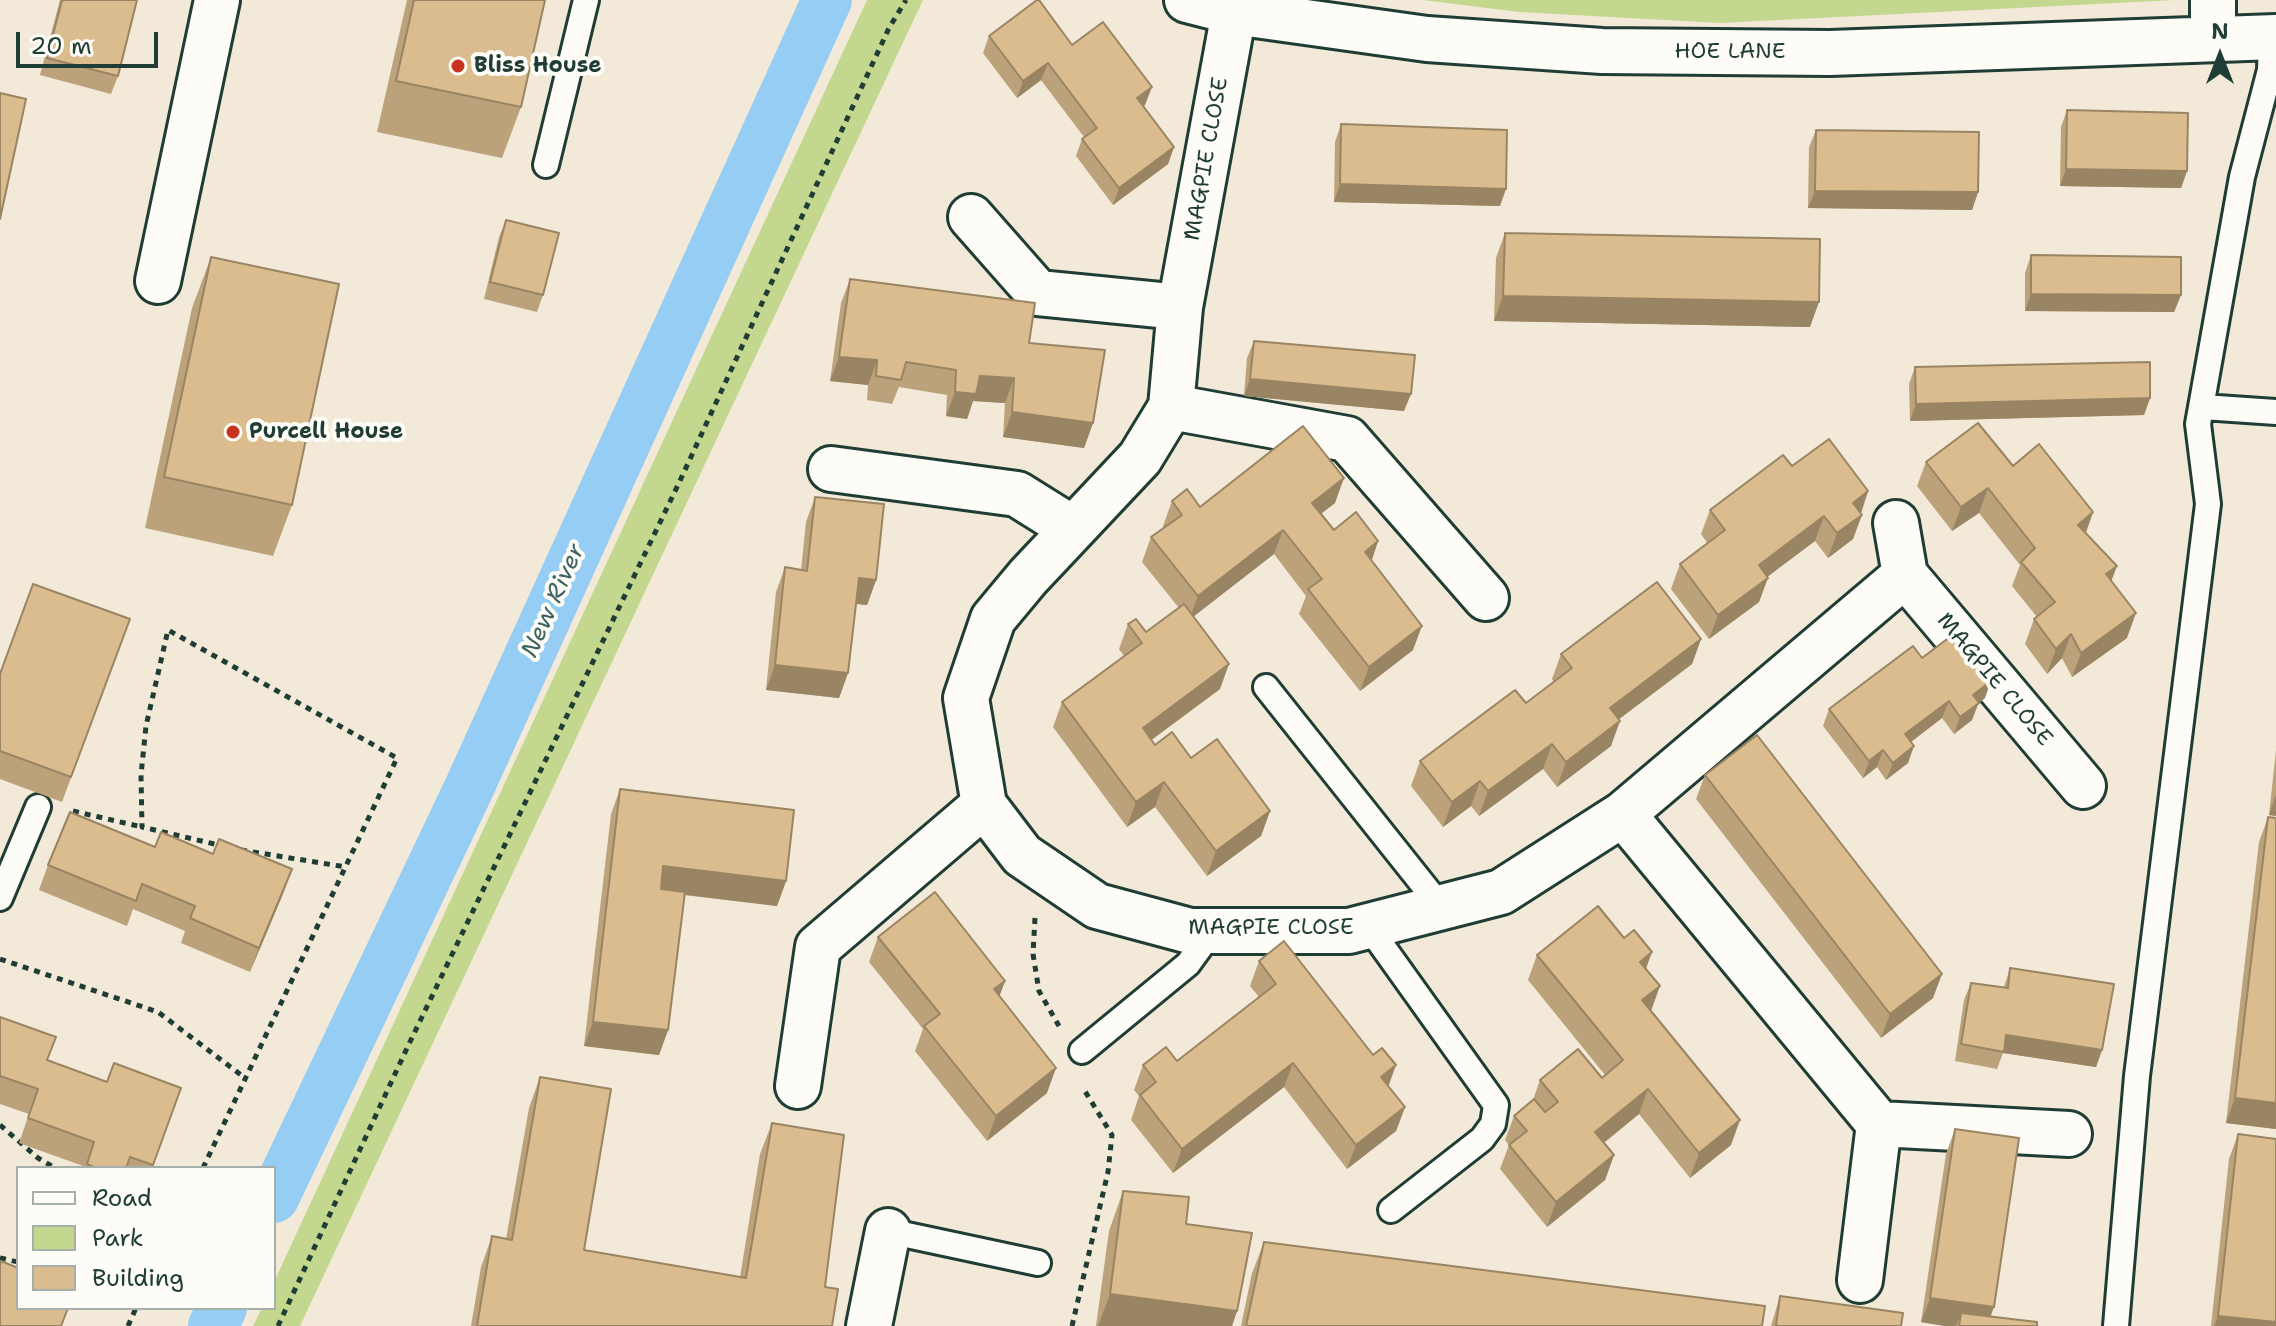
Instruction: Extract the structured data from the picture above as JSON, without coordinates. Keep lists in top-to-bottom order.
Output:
{
  "streets": {
    "street": ["HOE LANE", "MAGPIE CLOSE"]
  },
  "crossings": [
    ["HOE LANE", "MAGPIE CLOSE"]
  ],
  "water": ["New River"],
  "places": ["Bliss House", "Purcell House"],
  "legend": ["Road", "Park", "Building"],
  "scale_bar": "20 m",
  "north": "top"
}
